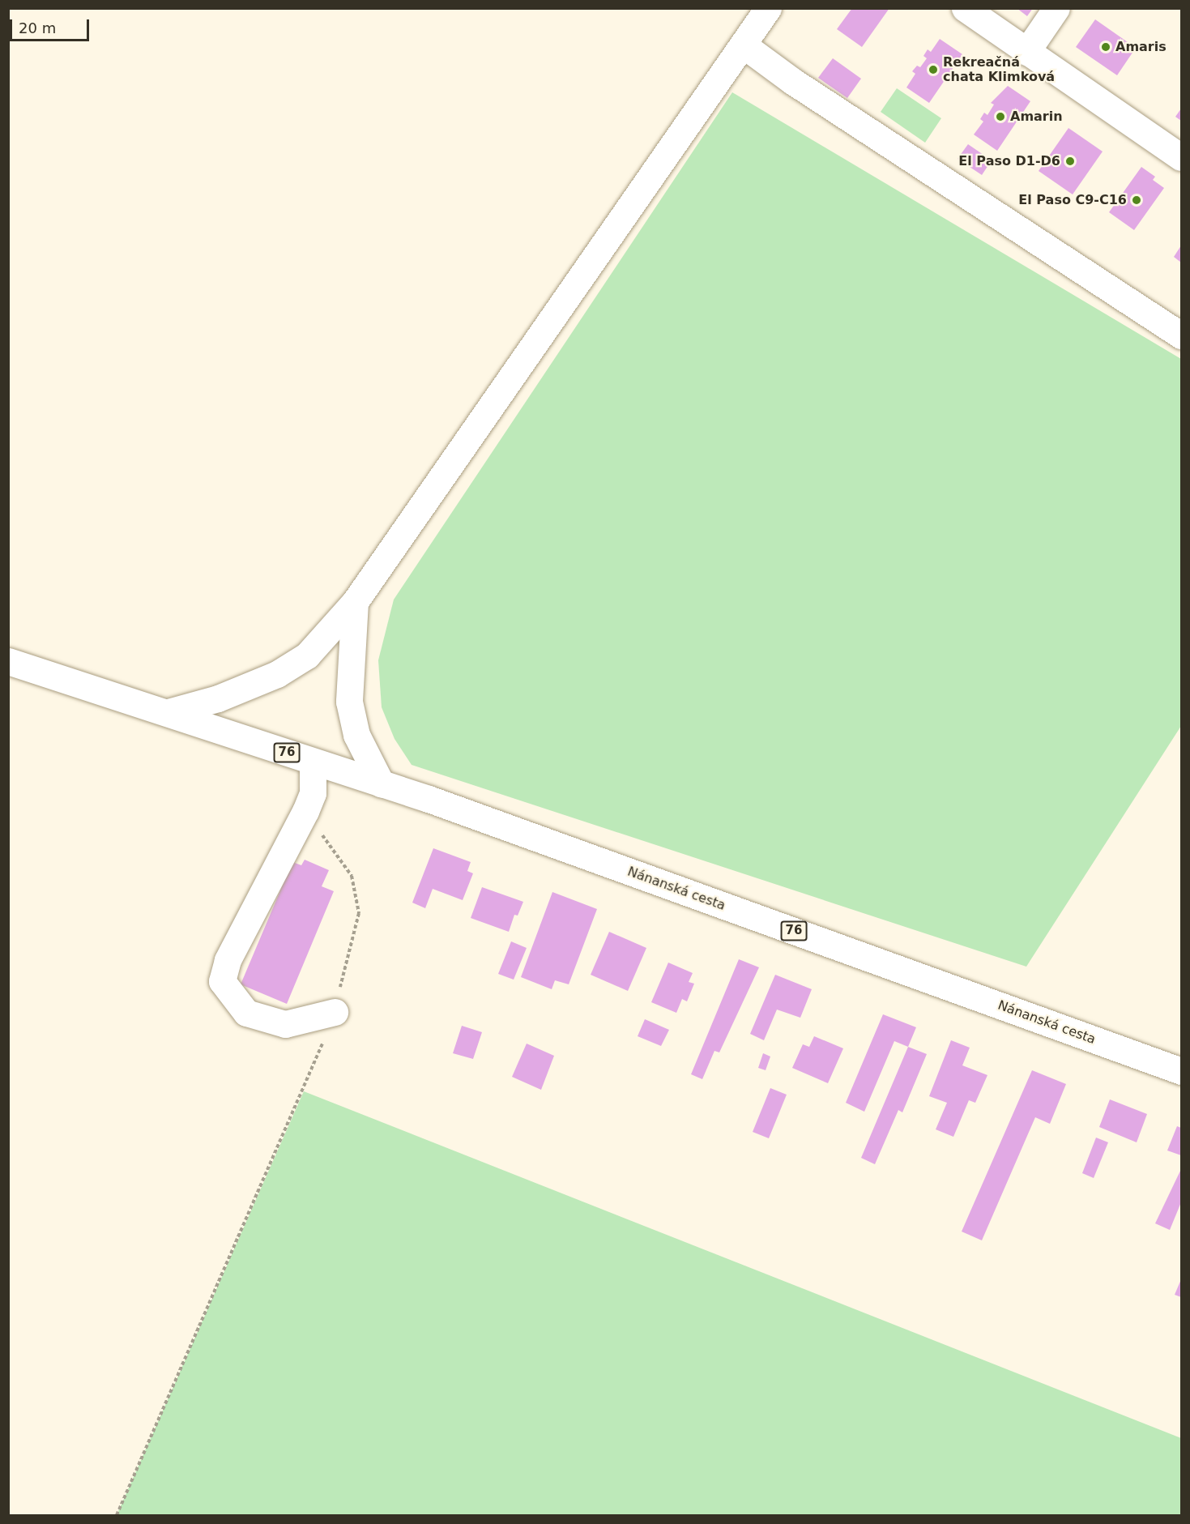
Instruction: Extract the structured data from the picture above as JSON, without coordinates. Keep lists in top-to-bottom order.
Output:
{
  "streets": {
    "main road": ["76", "Nánanská cesta"]
  },
  "crossings": [
    ["76", "Nánanská cesta"]
  ],
  "places": [
    "Amaris",
    "Rekreačná chata Klimková",
    "Amarin",
    "El Paso D1-D6",
    "El Paso C9-C16"
  ],
  "scale_bar": "20 m"
}
